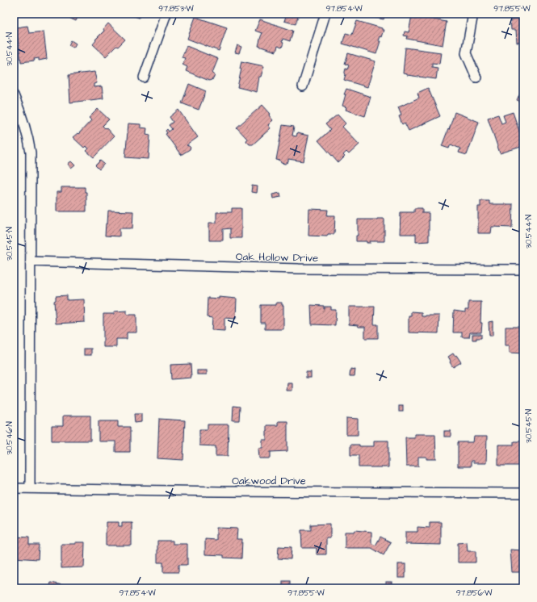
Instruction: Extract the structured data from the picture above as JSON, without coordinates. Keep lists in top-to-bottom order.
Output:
{
  "streets": {
    "street": ["Oak Hollow Drive", "Oakwood Drive"]
  },
  "coordinates": [
    "97.853°W",
    "97.854°W",
    "97.855°W",
    "30.544°N",
    "30.545°N",
    "30.546°N",
    "97.856°W"
  ]
}
